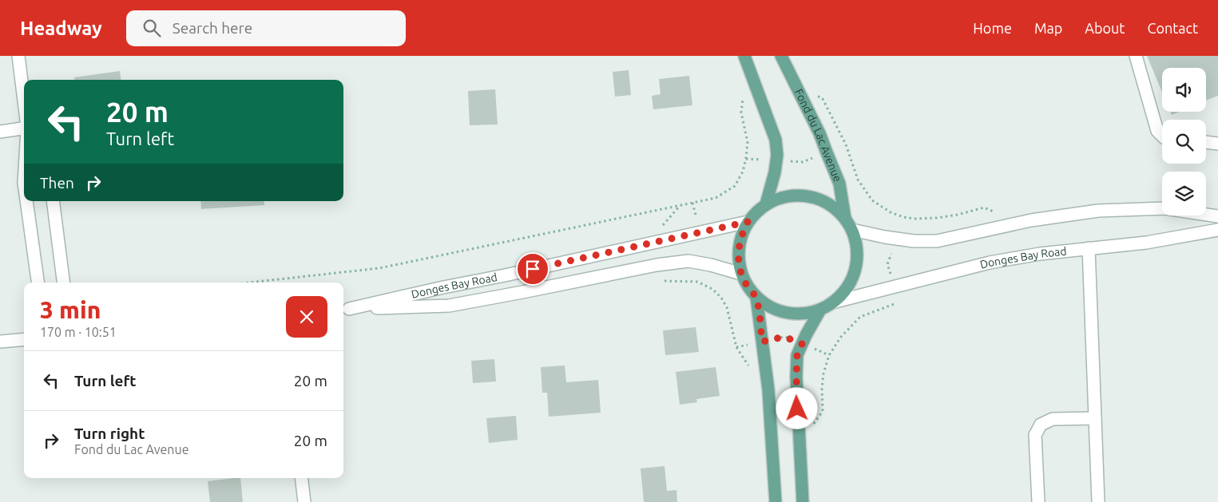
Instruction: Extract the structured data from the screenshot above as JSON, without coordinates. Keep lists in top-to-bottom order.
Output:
{
  "streets": {
    "main road": ["Fond du Lac Avenue"],
    "street": ["Donges Bay Road"]
  },
  "crossings": [
    ["Fond du Lac Avenue", "Donges Bay Road"]
  ],
  "page": {
    "header": "Headway",
    "search": "Search here",
    "nav": [
      "Home",
      "Map",
      "About",
      "Contact"
    ],
    "turn": ["20 m", "Turn left"],
    "then": "Then",
    "heading": ["3 min", "170 m · 10:51"],
    "list": [
      {
        "name": "Turn left",
        "value": "20 m"
      },
      {
        "name": "Turn right",
        "note": "Fond du Lac Avenue",
        "value": "20 m"
      }
    ]
  }
}
